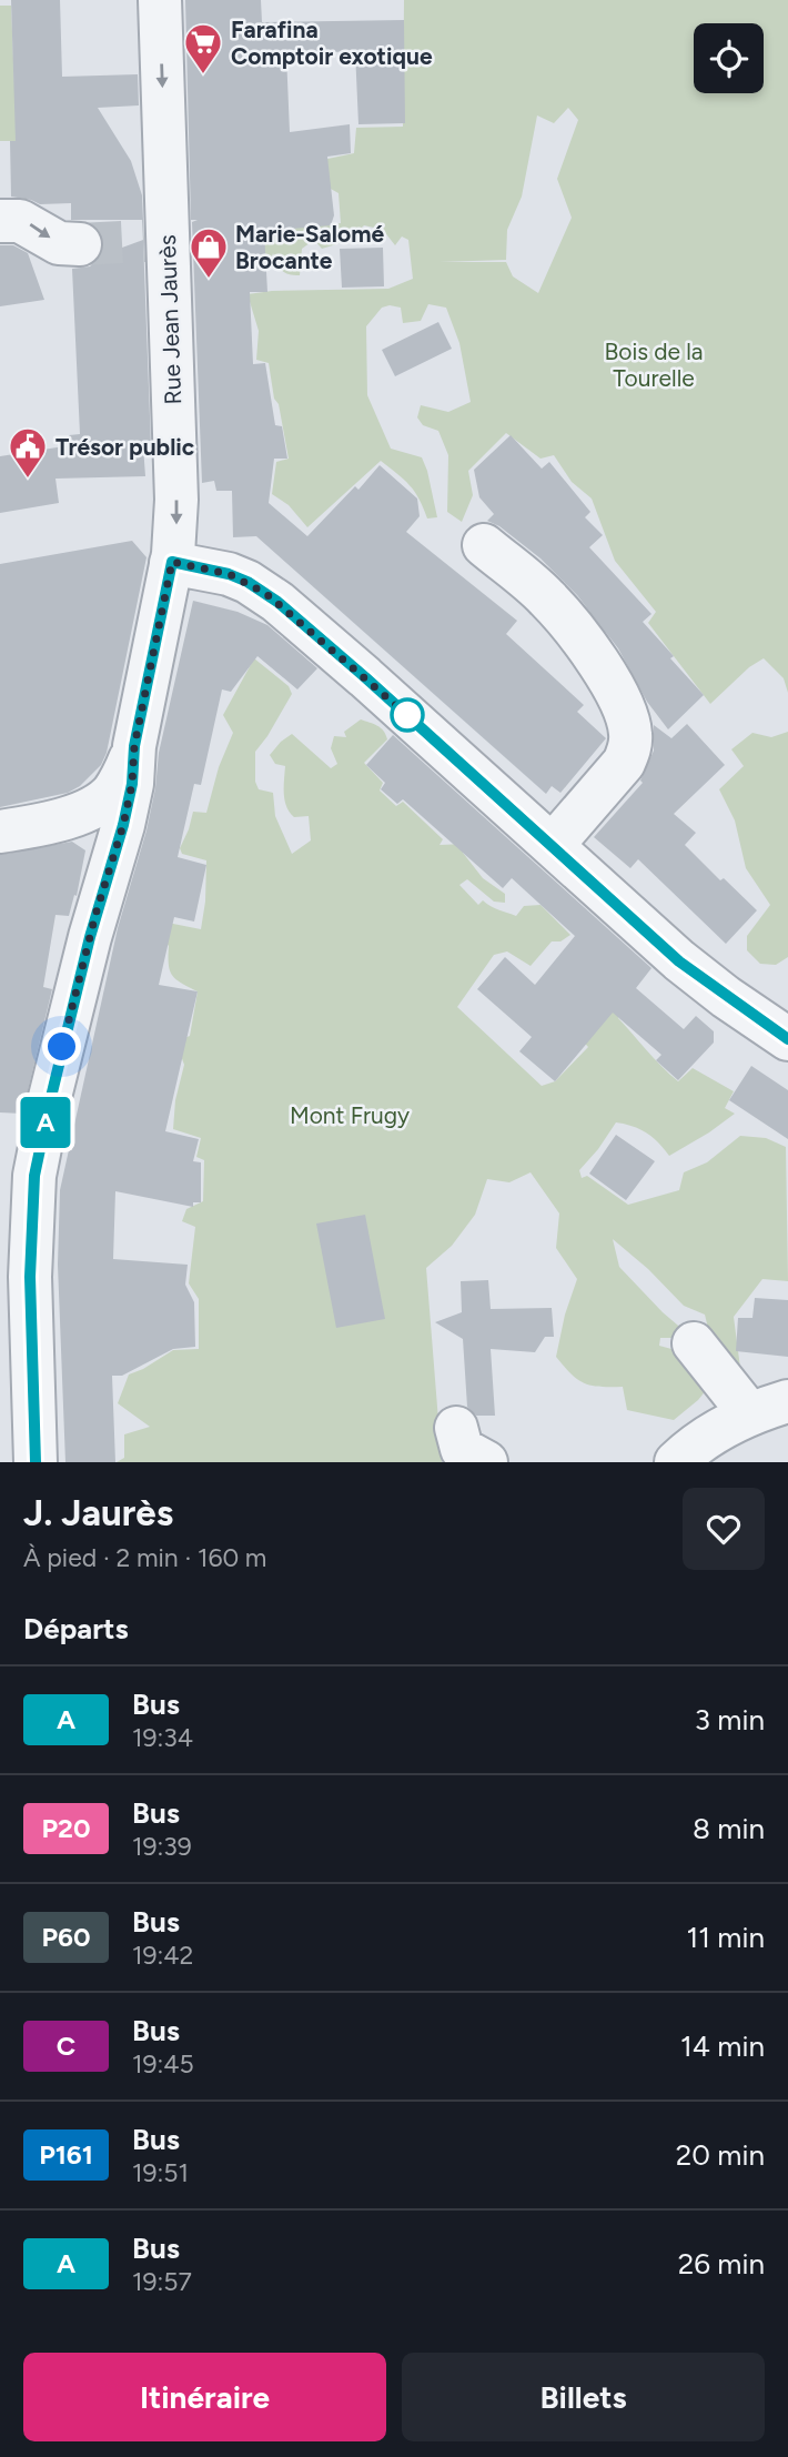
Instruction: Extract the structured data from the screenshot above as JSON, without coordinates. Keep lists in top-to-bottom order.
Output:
{
  "streets": {
    "street": ["Rue Jean Jaurès"]
  },
  "one_way": ["Rue Jean Jaurès"],
  "parks": ["Bois de la Tourelle", "Mont Frugy"],
  "places": {
    "supermarket": ["Farafina Comptoir exotique"],
    "shop": ["Marie-Salomé Brocante"],
    "public building": ["Trésor public"]
  },
  "lines": ["bus line A"],
  "page": {
    "on_map": "A",
    "heading": [
      ["J. Jaurès", "À pied · 2 min · 160 m"],
      "Départs"
    ],
    "list": [
      {
        "mark": "A",
        "name": "Bus",
        "note": "19:34",
        "value": "3 min"
      },
      {
        "mark": "P20",
        "name": "Bus",
        "note": "19:39",
        "value": "8 min"
      },
      {
        "mark": "P60",
        "name": "Bus",
        "note": "19:42",
        "value": "11 min"
      },
      {
        "mark": "C",
        "name": "Bus",
        "note": "19:45",
        "value": "14 min"
      },
      {
        "mark": "P161",
        "name": "Bus",
        "note": "19:51",
        "value": "20 min"
      },
      {
        "mark": "A",
        "name": "Bus",
        "note": "19:57",
        "value": "26 min"
      }
    ],
    "buttons": ["Itinéraire", "Billets"]
  }
}
